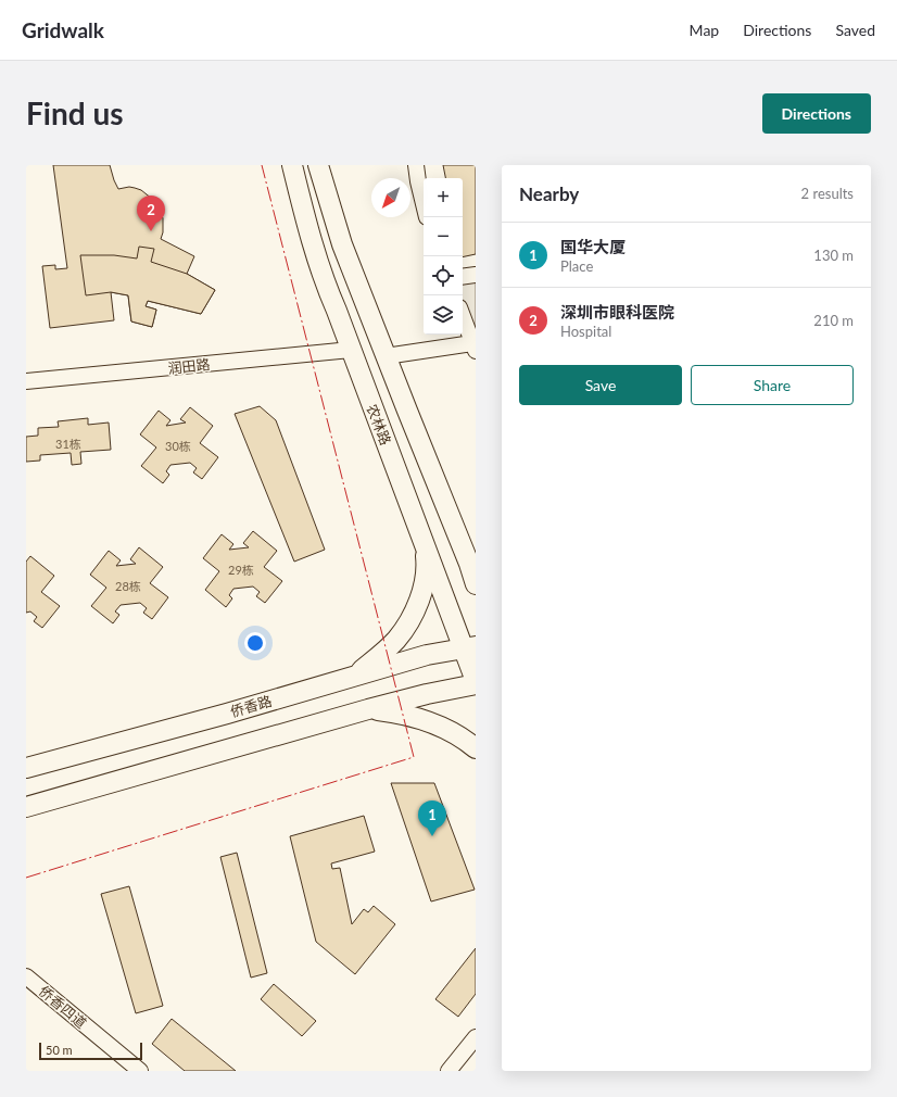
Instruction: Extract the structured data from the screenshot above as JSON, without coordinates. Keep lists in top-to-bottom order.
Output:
{
  "streets": {
    "main road": ["农林路", "侨香路"],
    "street": ["润田路", "侨香四道"]
  },
  "crossings": [
    ["润田路", "农林路"],
    ["农林路", "侨香路"]
  ],
  "house_numbers": [
    "31栋",
    "30栋",
    "29栋",
    "28栋"
  ],
  "scale_bar": "50 m",
  "north": "bottom left",
  "page": {
    "header": "Gridwalk",
    "nav": ["Map", "Directions", "Saved"],
    "buttons": [
      "Directions",
      ["Save", "Share"]
    ],
    "title": "Find us",
    "heading": ["Nearby", "2 results"],
    "map_buttons": ["+", "−"],
    "pins": ["2", "1"],
    "list": [
      {
        "mark": "1",
        "name": "国华大厦",
        "note": "Place",
        "value": "130 m"
      },
      {
        "mark": "2",
        "name": "深圳市眼科医院",
        "note": "Hospital",
        "value": "210 m"
      }
    ],
    "scale": "50 m"
  }
}
